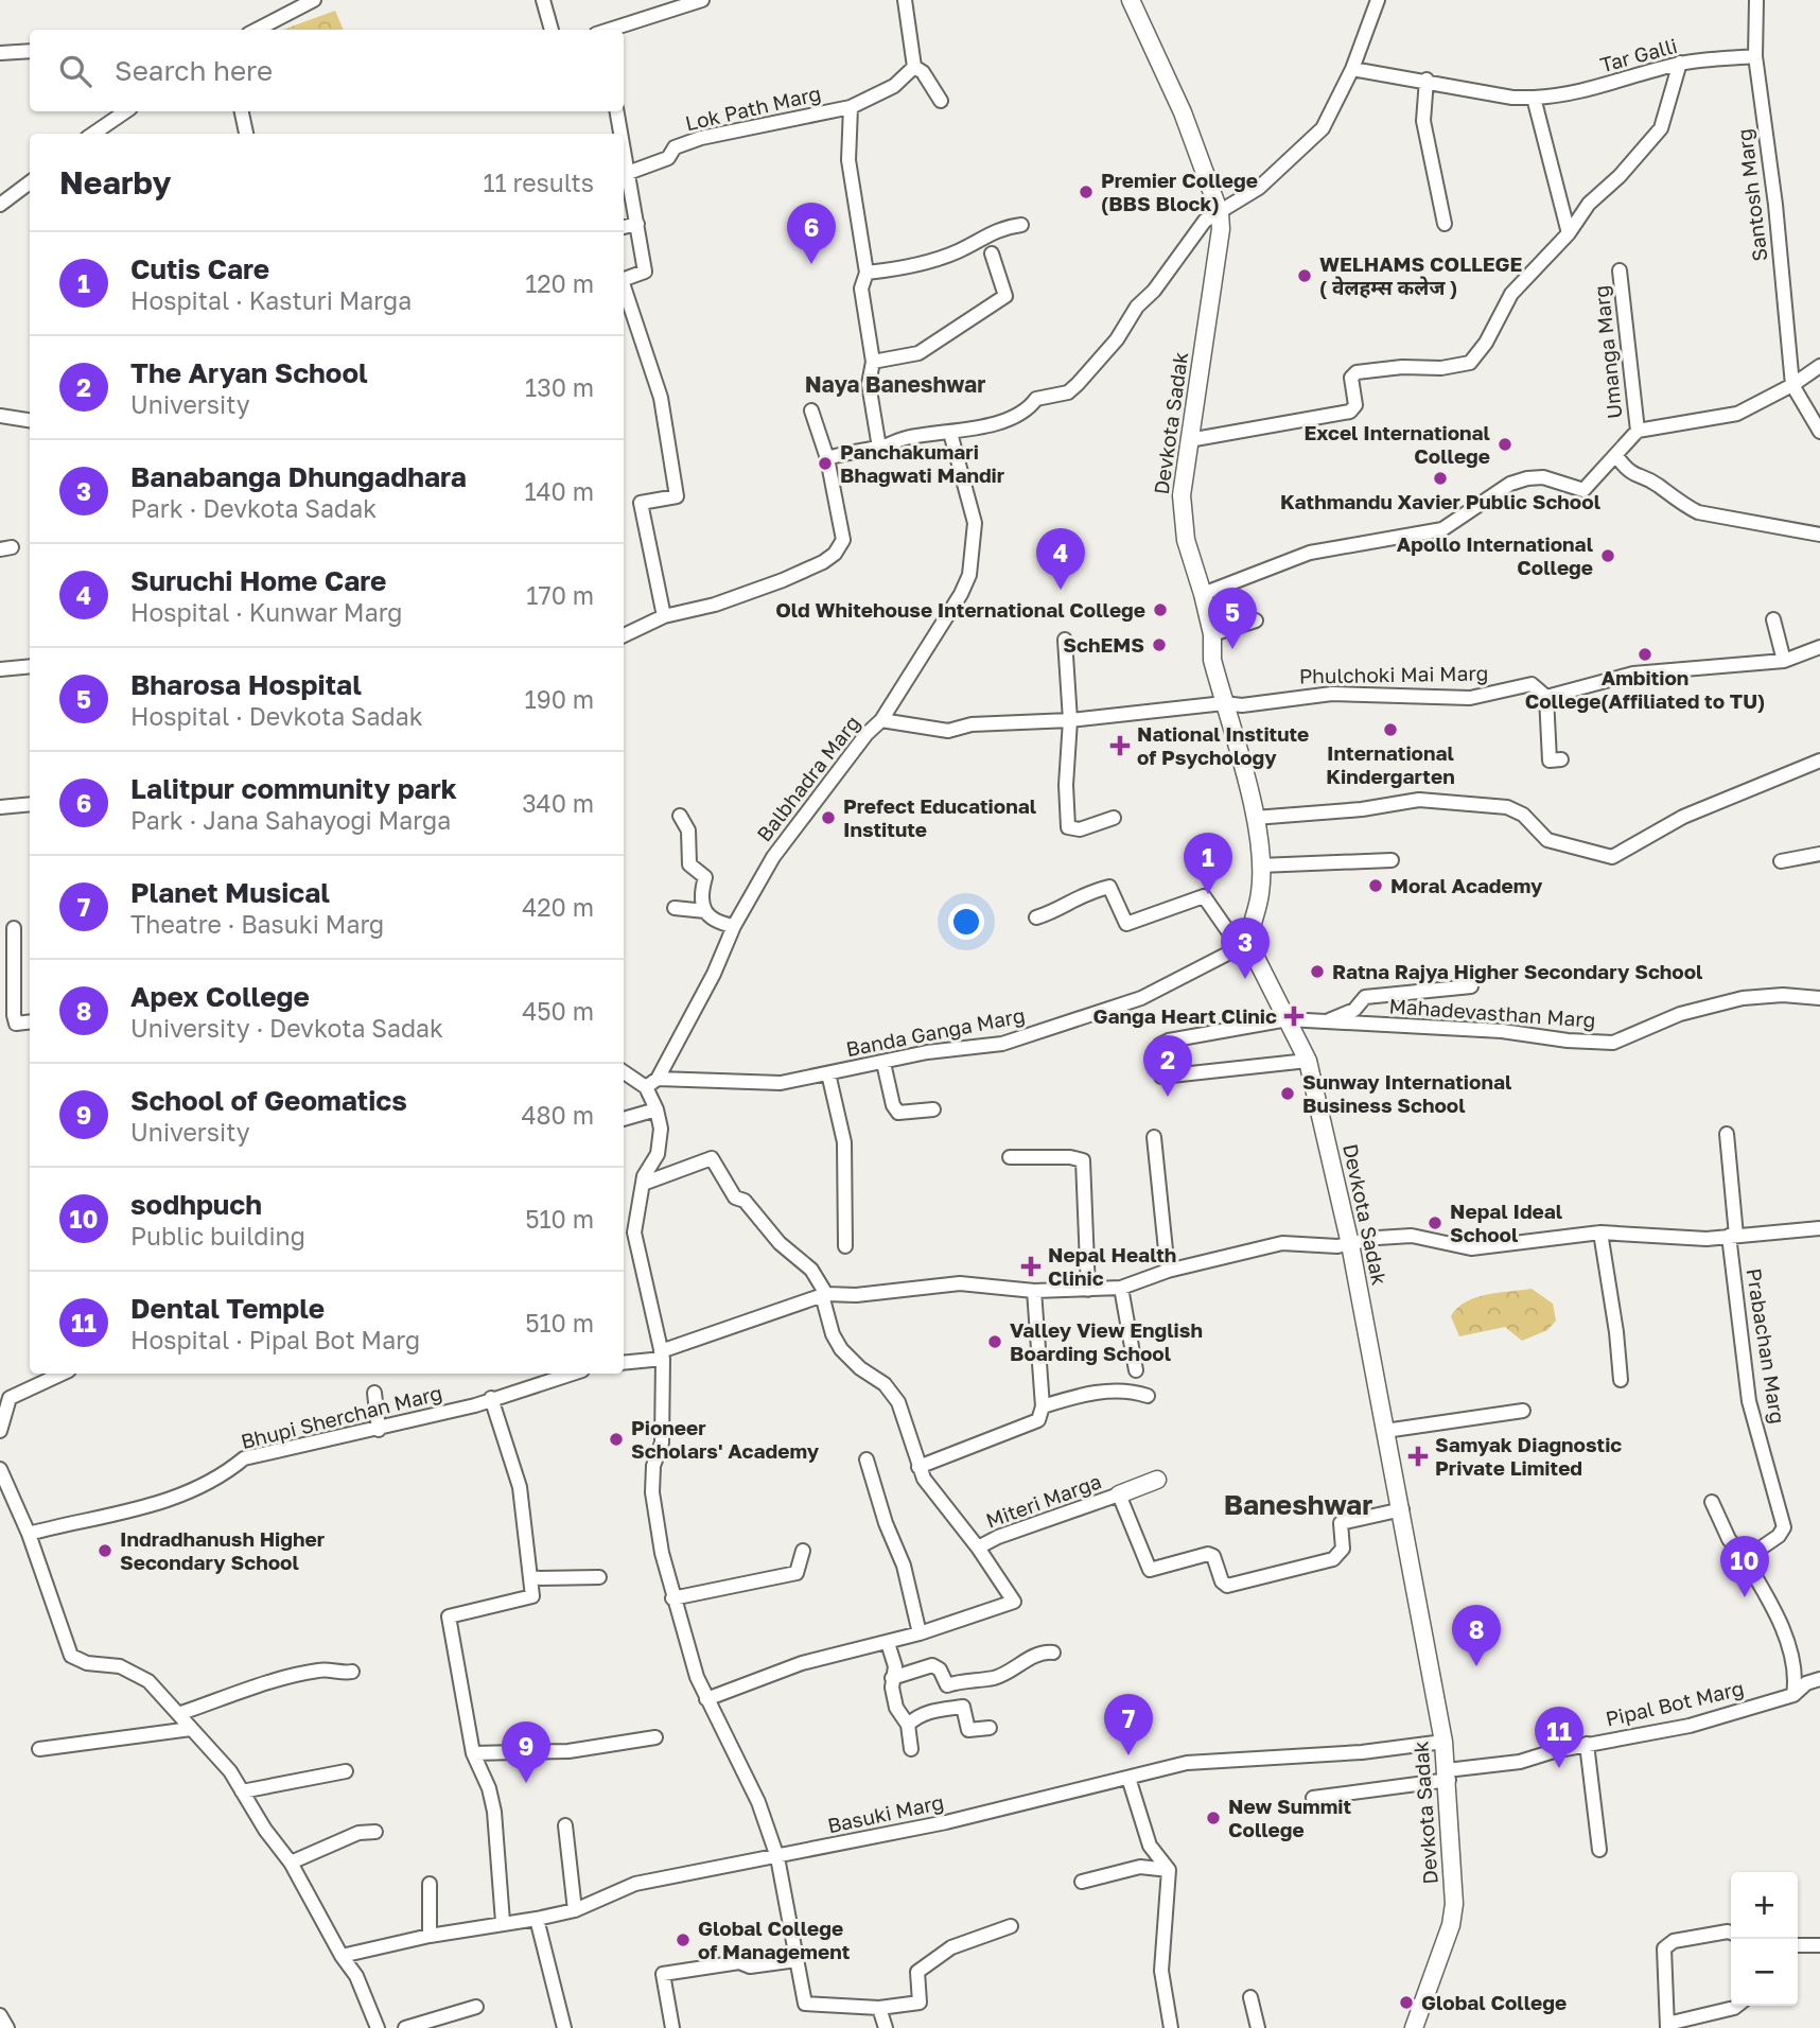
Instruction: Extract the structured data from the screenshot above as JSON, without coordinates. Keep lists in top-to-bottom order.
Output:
{
  "streets": {
    "main road": ["Devkota Sadak"],
    "street": [
      "Tar Galli",
      "Lok Path Marg",
      "Santosh Marg",
      "Umanga Marg",
      "Phulchoki Mai Marg",
      "Balbhadra Marg",
      "Mahadevasthan Marg",
      "Banda Ganga Marg",
      "Prabachan Marg",
      "Bhupi Sherchan Marg",
      "Miteri Marga",
      "Pipal Bot Marg",
      "Basuki Marg"
    ]
  },
  "crossings": [
    ["Tar Galli", "Santosh Marg"],
    ["Devkota Sadak", "Phulchoki Mai Marg"],
    ["Devkota Sadak", "Balbhadra Marg"],
    ["Devkota Sadak", "Mahadevasthan Marg"],
    ["Devkota Sadak", "Banda Ganga Marg"],
    ["Devkota Sadak", "Miteri Marga"],
    ["Devkota Sadak", "Pipal Bot Marg"],
    ["Devkota Sadak", "Basuki Marg"],
    ["Phulchoki Mai Marg", "Balbhadra Marg"],
    ["Balbhadra Marg", "Banda Ganga Marg"]
  ],
  "districts": ["Naya Baneshwar", "Baneshwar"],
  "places": {
    "other": [
      "Premier College (BBS Block)",
      "WELHAMS COLLEGE ( वेलहम्स कलेज )",
      "Excel International College",
      "Panchakumari Bhagwati Mandir",
      "Kathmandu Xavier Public School",
      "Apollo International College",
      "Old Whitehouse International College",
      "SchEMS",
      "Ambition College(Affiliated to TU)",
      "International Kindergarten",
      "Prefect Educational Institute",
      "Moral Academy",
      "Ratna Rajya Higher Secondary School",
      "Sunway International Business School",
      "Nepal Ideal School",
      "Valley View English Boarding School",
      "Pioneer Scholars' Academy",
      "Indradhanush Higher Secondary School",
      "New Summit College",
      "Global College of Management",
      "Global College"
    ],
    "health": [
      "National Institute of Psychology",
      "Ganga Heart Clinic",
      "Nepal Health Clinic",
      "Samyak Diagnostic Private Limited"
    ]
  },
  "page": {
    "search": "Search here",
    "heading": ["Nearby", "11 results"],
    "pins": [
      "6",
      "4",
      "5",
      "1",
      "3",
      "2",
      "10",
      "8",
      "7",
      "11",
      "9"
    ],
    "list": [
      {
        "mark": "1",
        "name": "Cutis Care",
        "note": "Hospital · Kasturi Marga",
        "value": "120 m"
      },
      {
        "mark": "2",
        "name": "The Aryan School",
        "note": "University",
        "value": "130 m"
      },
      {
        "mark": "3",
        "name": "Banabanga Dhungadhara",
        "note": "Park · Devkota Sadak",
        "value": "140 m"
      },
      {
        "mark": "4",
        "name": "Suruchi Home Care",
        "note": "Hospital · Kunwar Marg",
        "value": "170 m"
      },
      {
        "mark": "5",
        "name": "Bharosa Hospital",
        "note": "Hospital · Devkota Sadak",
        "value": "190 m"
      },
      {
        "mark": "6",
        "name": "Lalitpur community park",
        "note": "Park · Jana Sahayogi Marga",
        "value": "340 m"
      },
      {
        "mark": "7",
        "name": "Planet Musical",
        "note": "Theatre · Basuki Marg",
        "value": "420 m"
      },
      {
        "mark": "8",
        "name": "Apex College",
        "note": "University · Devkota Sadak",
        "value": "450 m"
      },
      {
        "mark": "9",
        "name": "School of Geomatics",
        "note": "University",
        "value": "480 m"
      },
      {
        "mark": "10",
        "name": "sodhpuch",
        "note": "Public building",
        "value": "510 m"
      },
      {
        "mark": "11",
        "name": "Dental Temple",
        "note": "Hospital · Pipal Bot Marg",
        "value": "510 m"
      }
    ],
    "map_buttons": ["+", "−"]
  }
}
